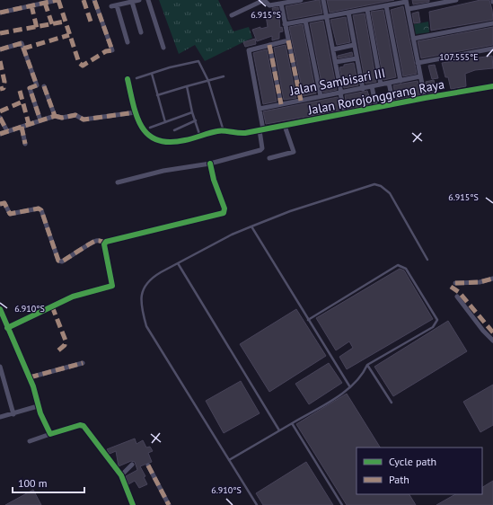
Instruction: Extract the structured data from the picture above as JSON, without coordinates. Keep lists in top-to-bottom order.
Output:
{
  "streets": {
    "street": ["Jalan Sambisari III", "Jalan Rorojonggrang Raya"]
  },
  "legend": ["Cycle path", "Path"],
  "scale_bar": "100 m",
  "coordinates": ["6.915°S", "107.555°E", "6.910°S"]
}
